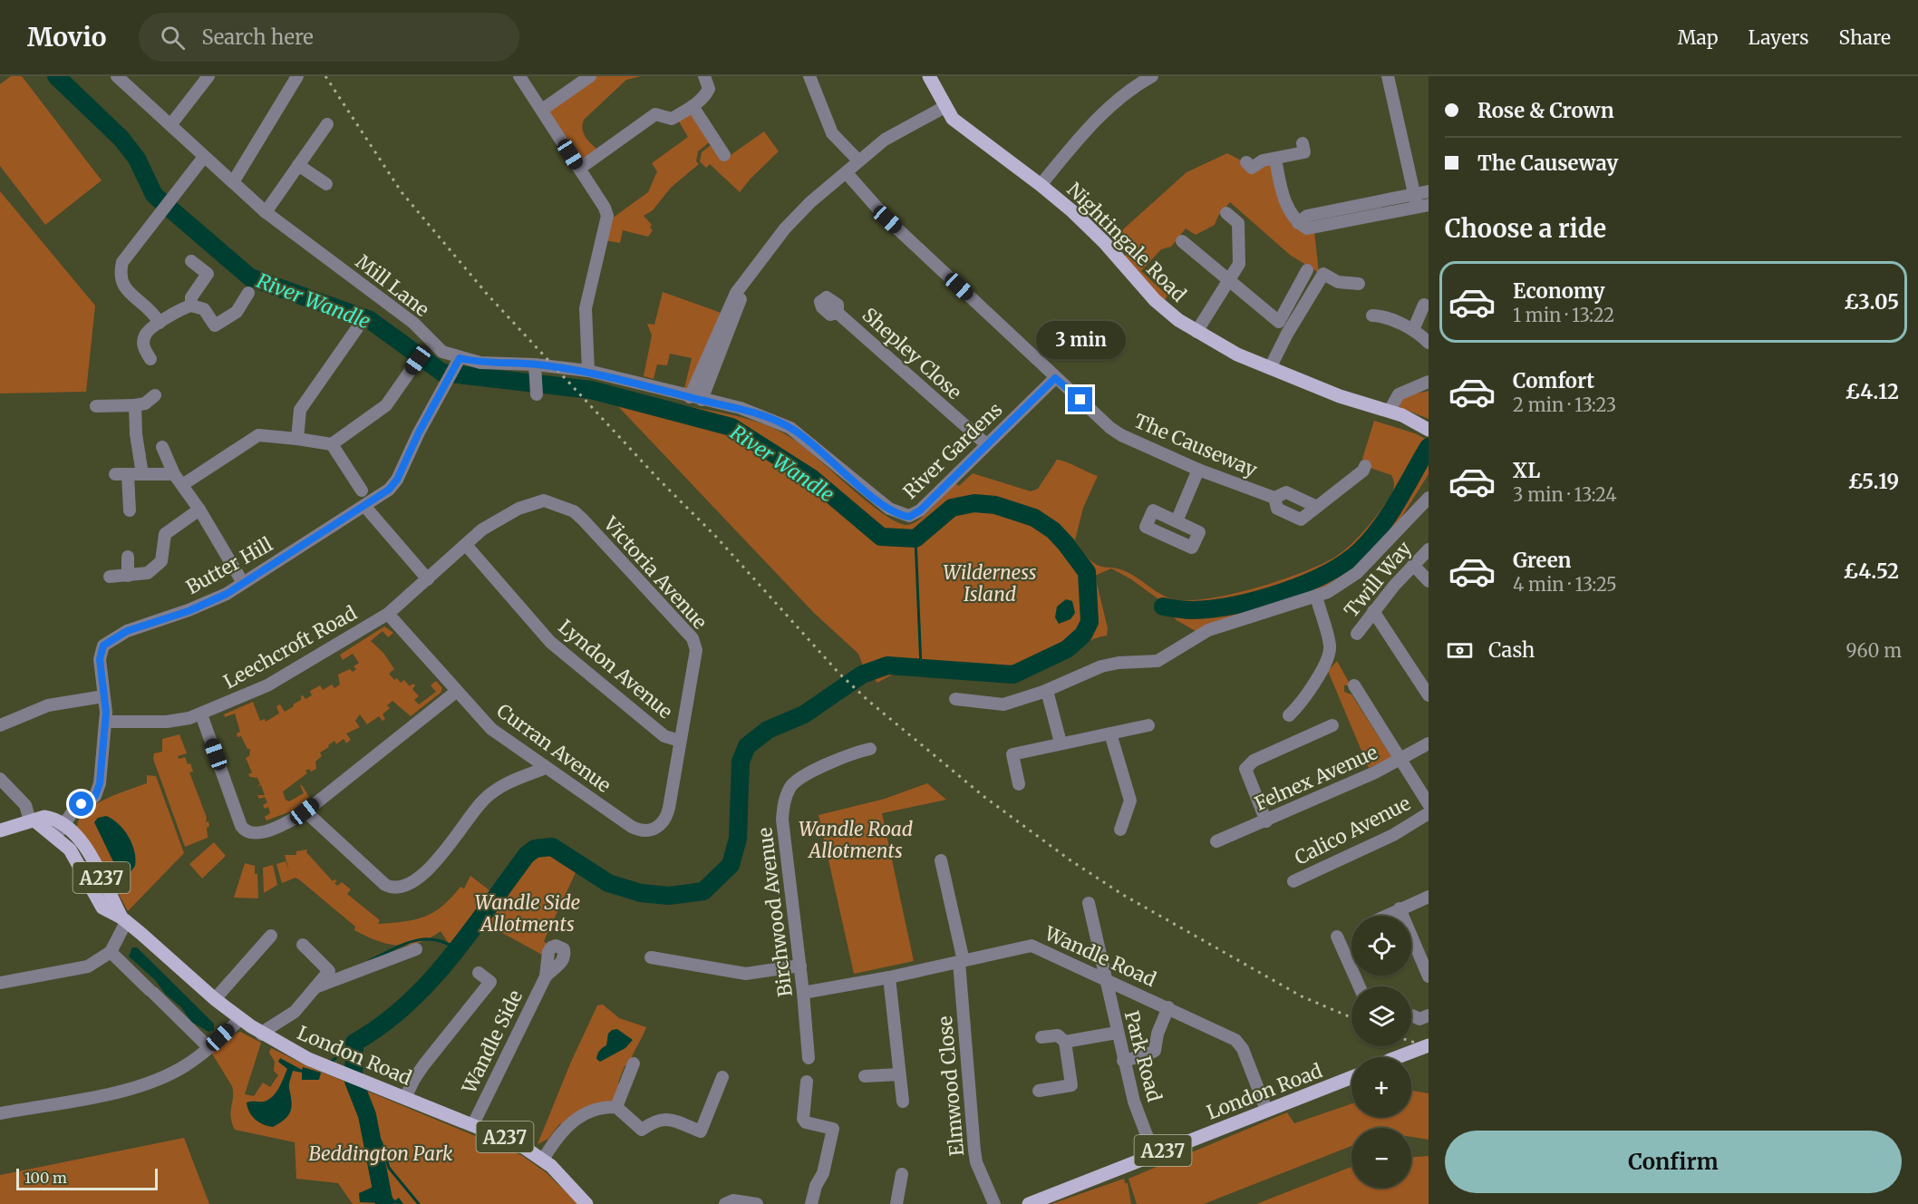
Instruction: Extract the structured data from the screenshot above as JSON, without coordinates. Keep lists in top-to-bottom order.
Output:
{
  "streets": {
    "main road": ["Nightingale Road", "A237", "London Road"],
    "street": [
      "Mill Lane",
      "Shepley Close",
      "The Causeway",
      "River Gardens",
      "Butter Hill",
      "Victoria Avenue",
      "Twill Way",
      "Leechcroft Road",
      "Lyndon Avenue",
      "Curran Avenue",
      "Felnex Avenue",
      "Calico Avenue",
      "Birchwood Avenue",
      "Wandle Road",
      "Wandle Side",
      "Park Road",
      "Elmwood Close"
    ]
  },
  "crossings": [
    ["Mill Lane", "River Gardens"],
    ["Mill Lane", "Butter Hill"],
    ["Shepley Close", "River Gardens"],
    ["The Causeway", "River Gardens"],
    ["Butter Hill", "Leechcroft Road"],
    ["Butter Hill", "London Road"],
    ["Victoria Avenue", "Leechcroft Road"],
    ["Victoria Avenue", "Lyndon Avenue"],
    ["Victoria Avenue", "Curran Avenue"],
    ["Leechcroft Road", "Lyndon Avenue"],
    ["Leechcroft Road", "Curran Avenue"],
    ["Birchwood Avenue", "Wandle Road"],
    ["Wandle Road", "London Road"],
    ["Wandle Road", "Park Road"],
    ["Wandle Road", "Elmwood Close"],
    ["Wandle Side", "London Road"],
    ["London Road", "Park Road"]
  ],
  "water": ["River Wandle"],
  "parks": [
    "Wilderness Island",
    "Wandle Road Allotments",
    "Wandle Side Allotments",
    "Beddington Park"
  ],
  "scale_bar": "100 m",
  "page": {
    "header": "Movio",
    "search": "Search here",
    "nav": ["Map", "Layers", "Share"],
    "banner": ["Rose & Crown", "The Causeway"],
    "heading": "Choose a ride",
    "list": [
      {
        "name": "Economy",
        "note": "1 min · 13:22",
        "value": "£3.05"
      },
      {
        "name": "Comfort",
        "note": "2 min · 13:23",
        "value": "£4.12"
      },
      {
        "name": "XL",
        "note": "3 min · 13:24",
        "value": "£5.19"
      },
      {
        "name": "Green",
        "note": "4 min · 13:25",
        "value": "£4.52"
      }
    ],
    "bubble": "3 min",
    "pay": ["Cash", "960 m"],
    "map_buttons": ["+", "−"],
    "buttons": "Confirm",
    "scale": "100 m"
  }
}
